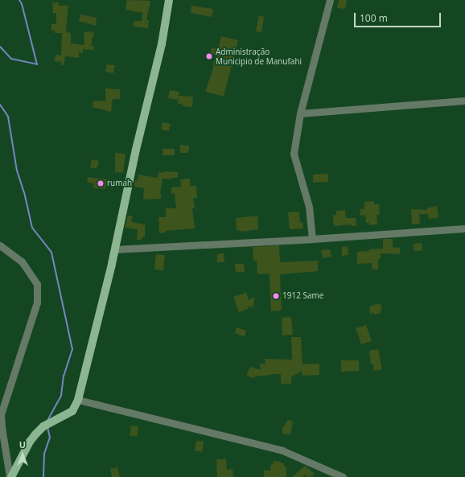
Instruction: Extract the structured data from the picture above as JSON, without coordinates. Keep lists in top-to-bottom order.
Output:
{
  "places": ["Administração Municipio de Manufahi", "rumah", "1912 Same"],
  "scale_bar": "100 m",
  "north": "top"
}
